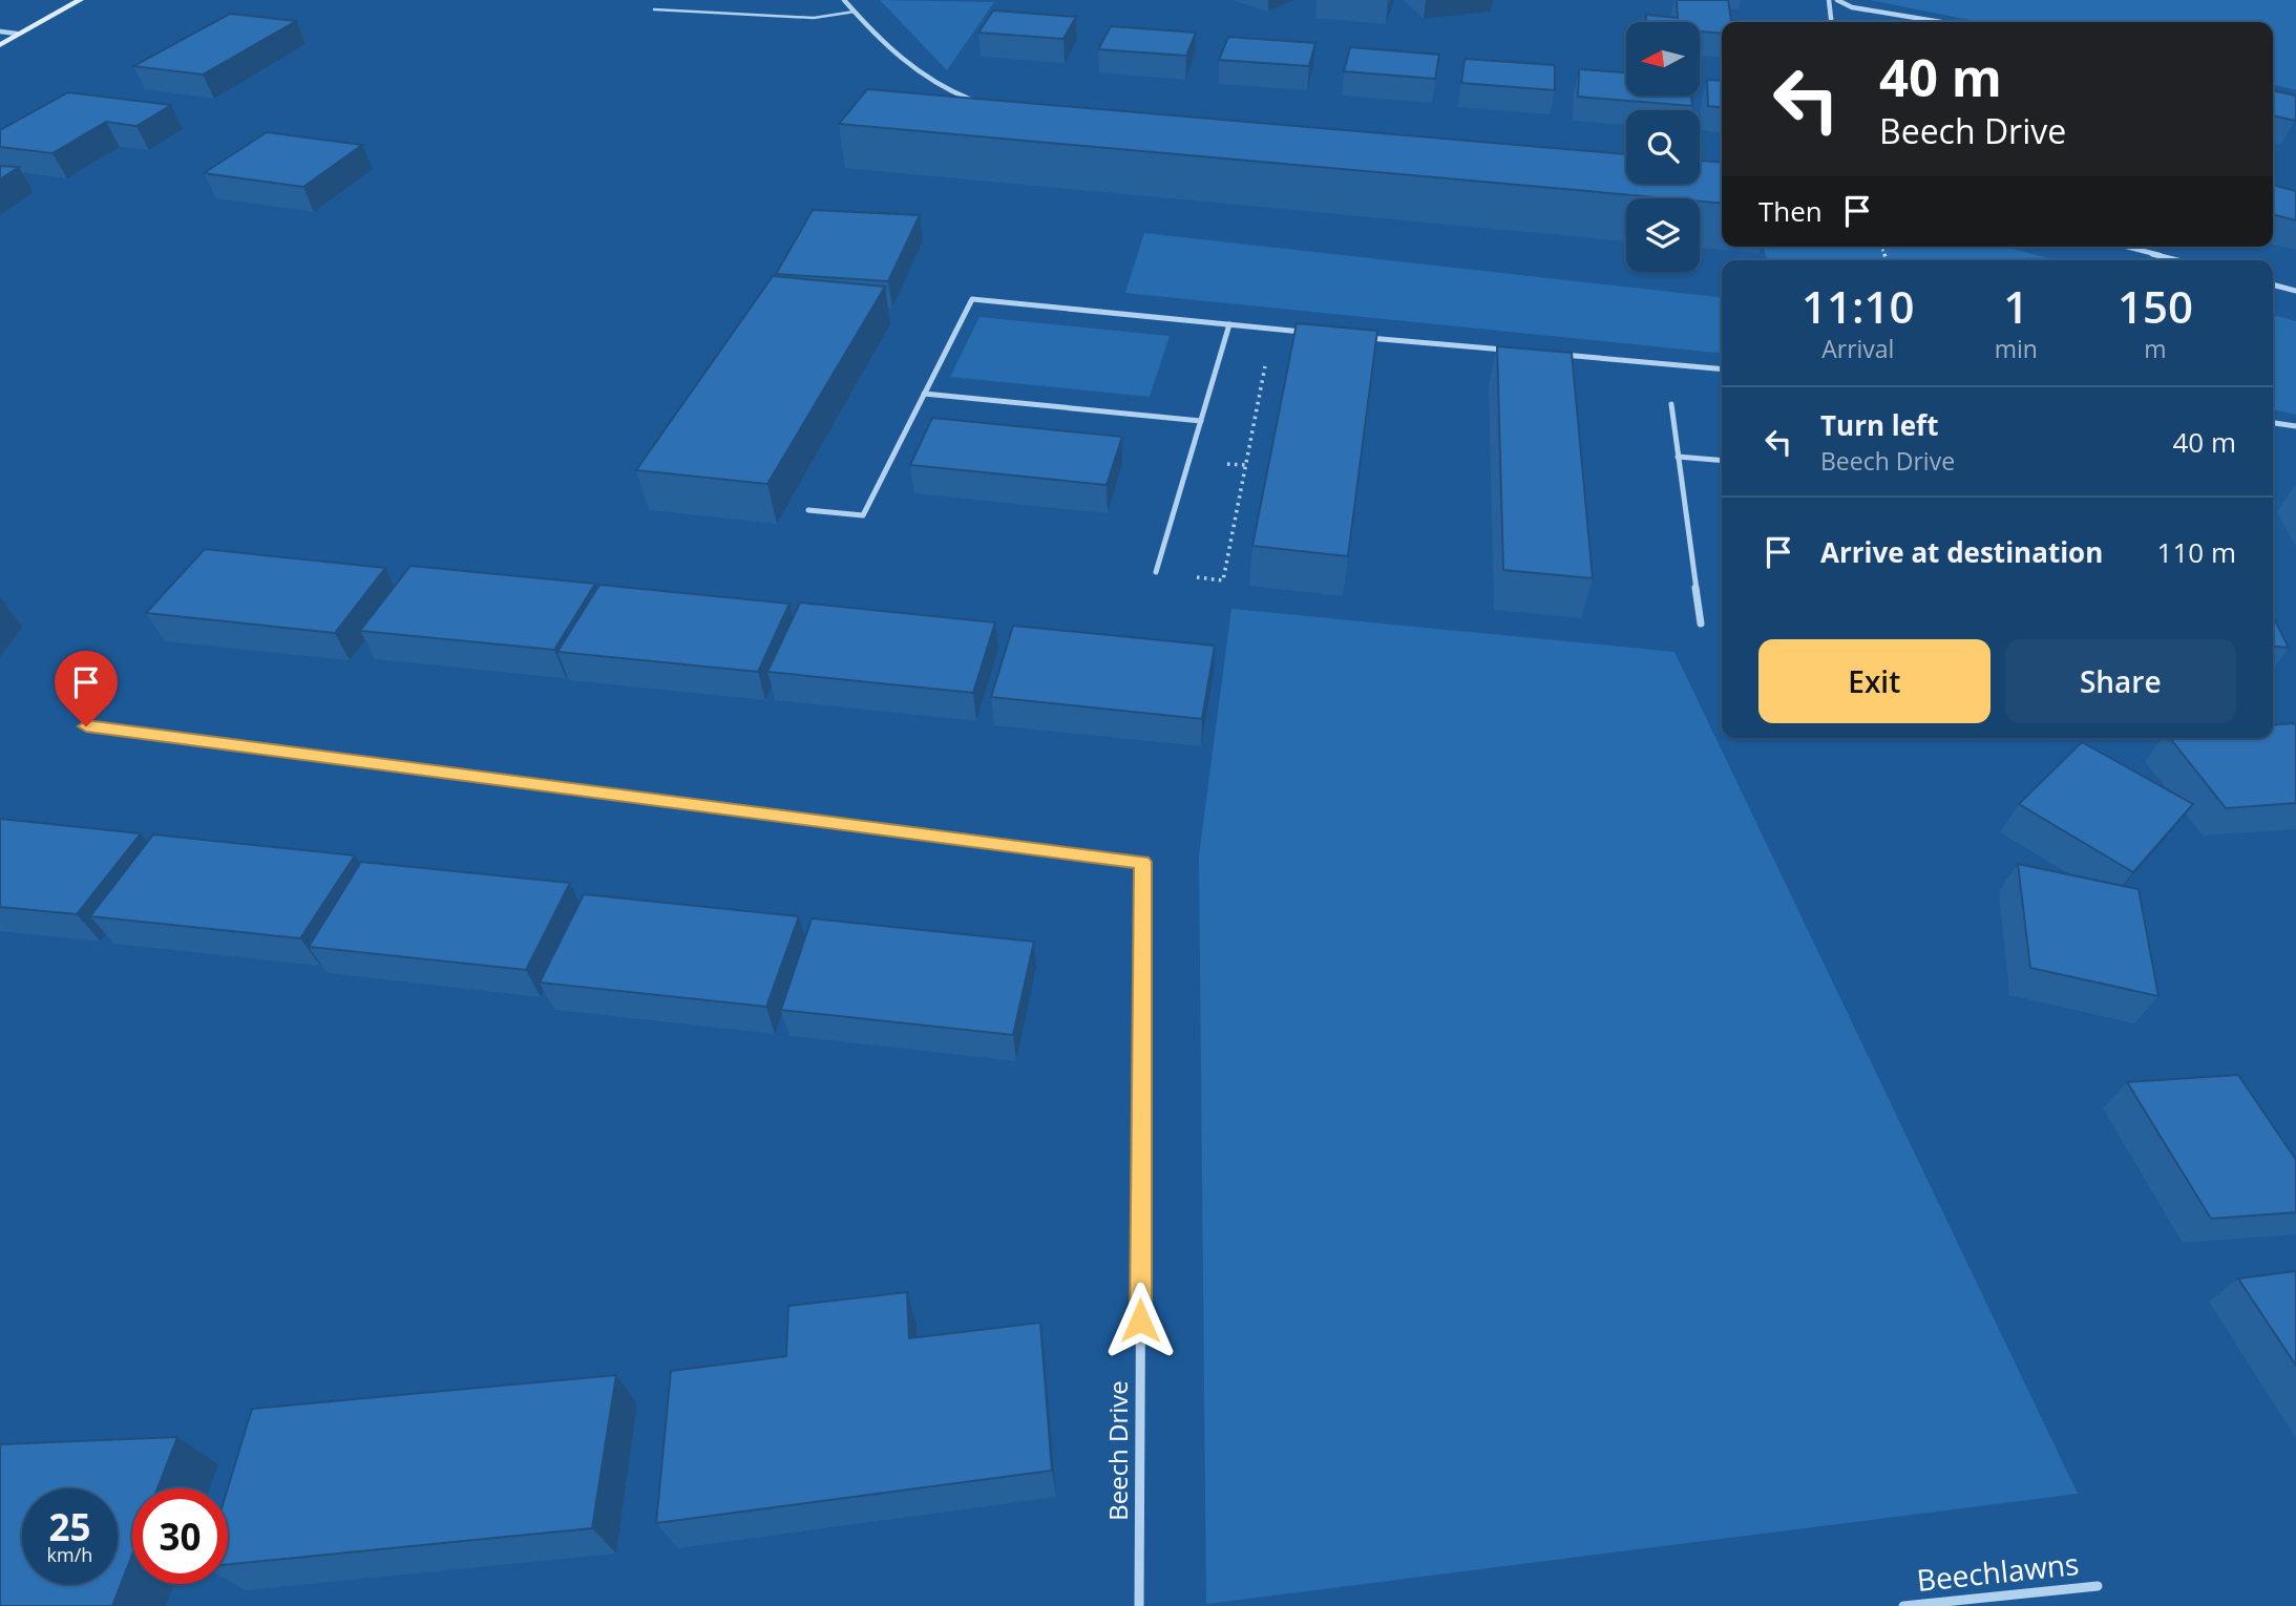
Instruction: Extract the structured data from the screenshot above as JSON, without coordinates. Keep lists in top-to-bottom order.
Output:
{
  "streets": {
    "street": ["Beech Drive", "Beechlawns"]
  },
  "north": "left",
  "page": {
    "turn": ["40 m", "Beech Drive"],
    "then": "Then",
    "eta": [
      "11:10",
      "Arrival",
      "1",
      "min",
      "150",
      "m"
    ],
    "list": [
      {
        "name": "Turn left",
        "note": "Beech Drive",
        "value": "40 m"
      },
      {
        "name": "Arrive at destination",
        "value": "110 m"
      }
    ],
    "buttons": ["Exit", "Share"],
    "speed": "25 km/h",
    "limit": "30"
  }
}
